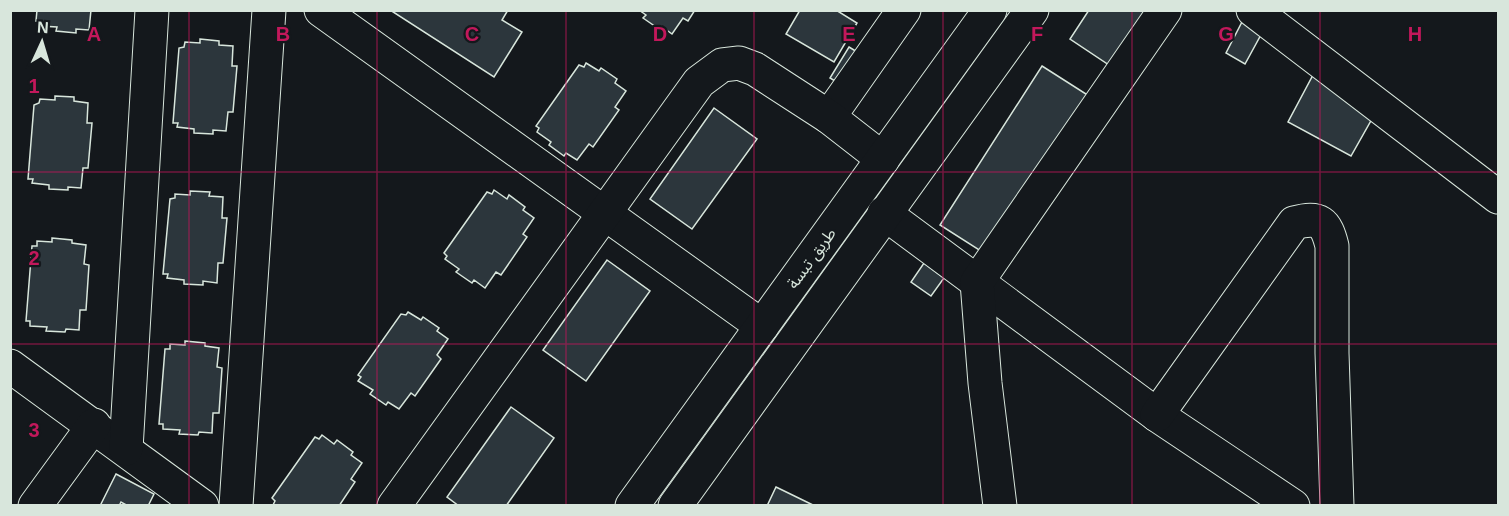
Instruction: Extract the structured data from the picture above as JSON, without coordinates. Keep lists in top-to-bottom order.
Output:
{
  "streets": {
    "street": ["طريق تبسة"]
  },
  "north": "top",
  "grid": {
    "columns": [
      "A",
      "B",
      "C",
      "D",
      "E",
      "F",
      "G",
      "H"
    ],
    "rows": ["1", "2", "3"]
  }
}
